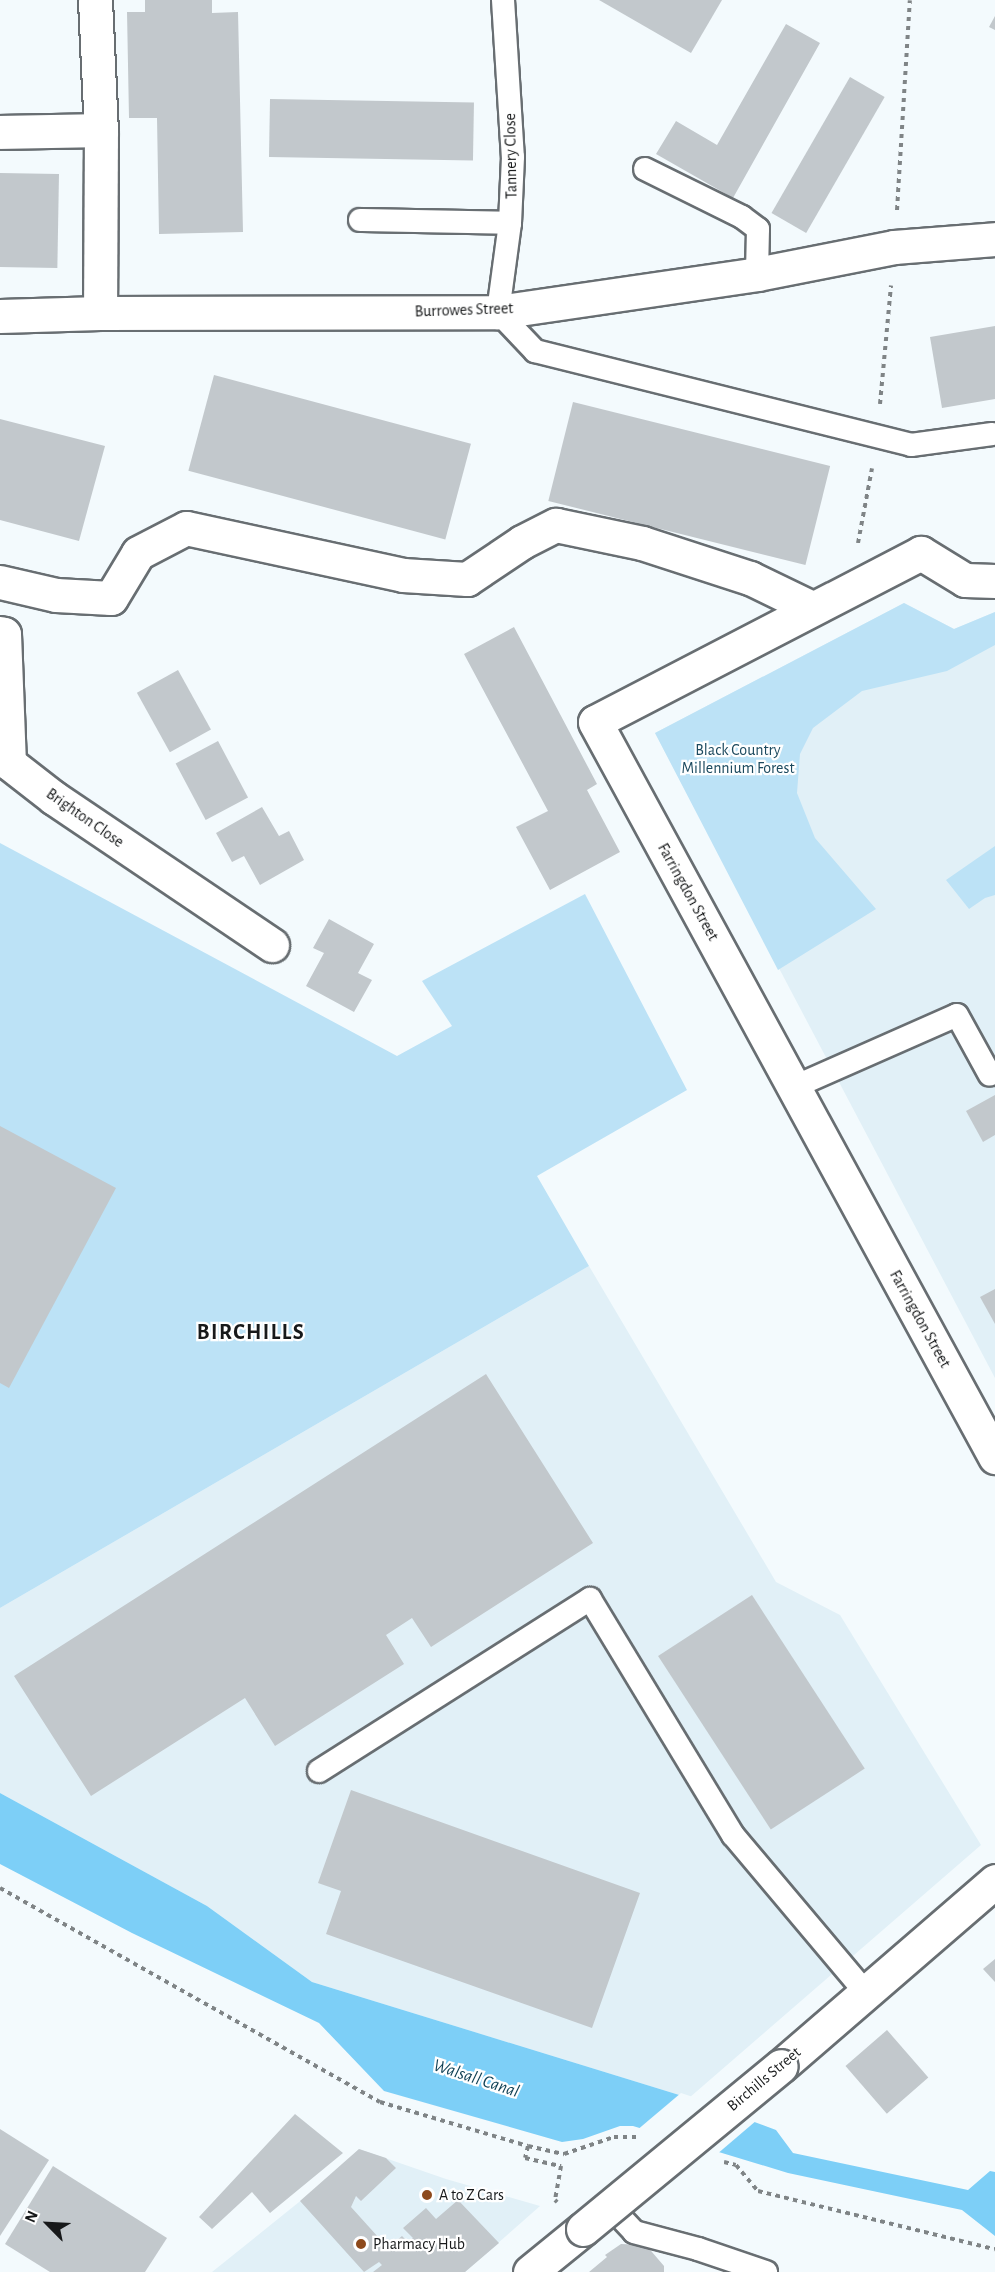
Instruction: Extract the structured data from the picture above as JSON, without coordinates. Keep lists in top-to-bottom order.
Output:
{
  "streets": {
    "street": [
      "Burrowes Street",
      "Brighton Close",
      "Farringdon Street",
      "Birchills Street"
    ],
    "lane": ["Tannery Close"]
  },
  "crossings": [
    ["Tannery Close", "Burrowes Street"]
  ],
  "districts": ["BIRCHILLS"],
  "water": ["Walsall Canal"],
  "parks": ["Black Country Millennium Forest"],
  "places": ["A to Z Cars", "Pharmacy Hub"],
  "north": "top left"
}
